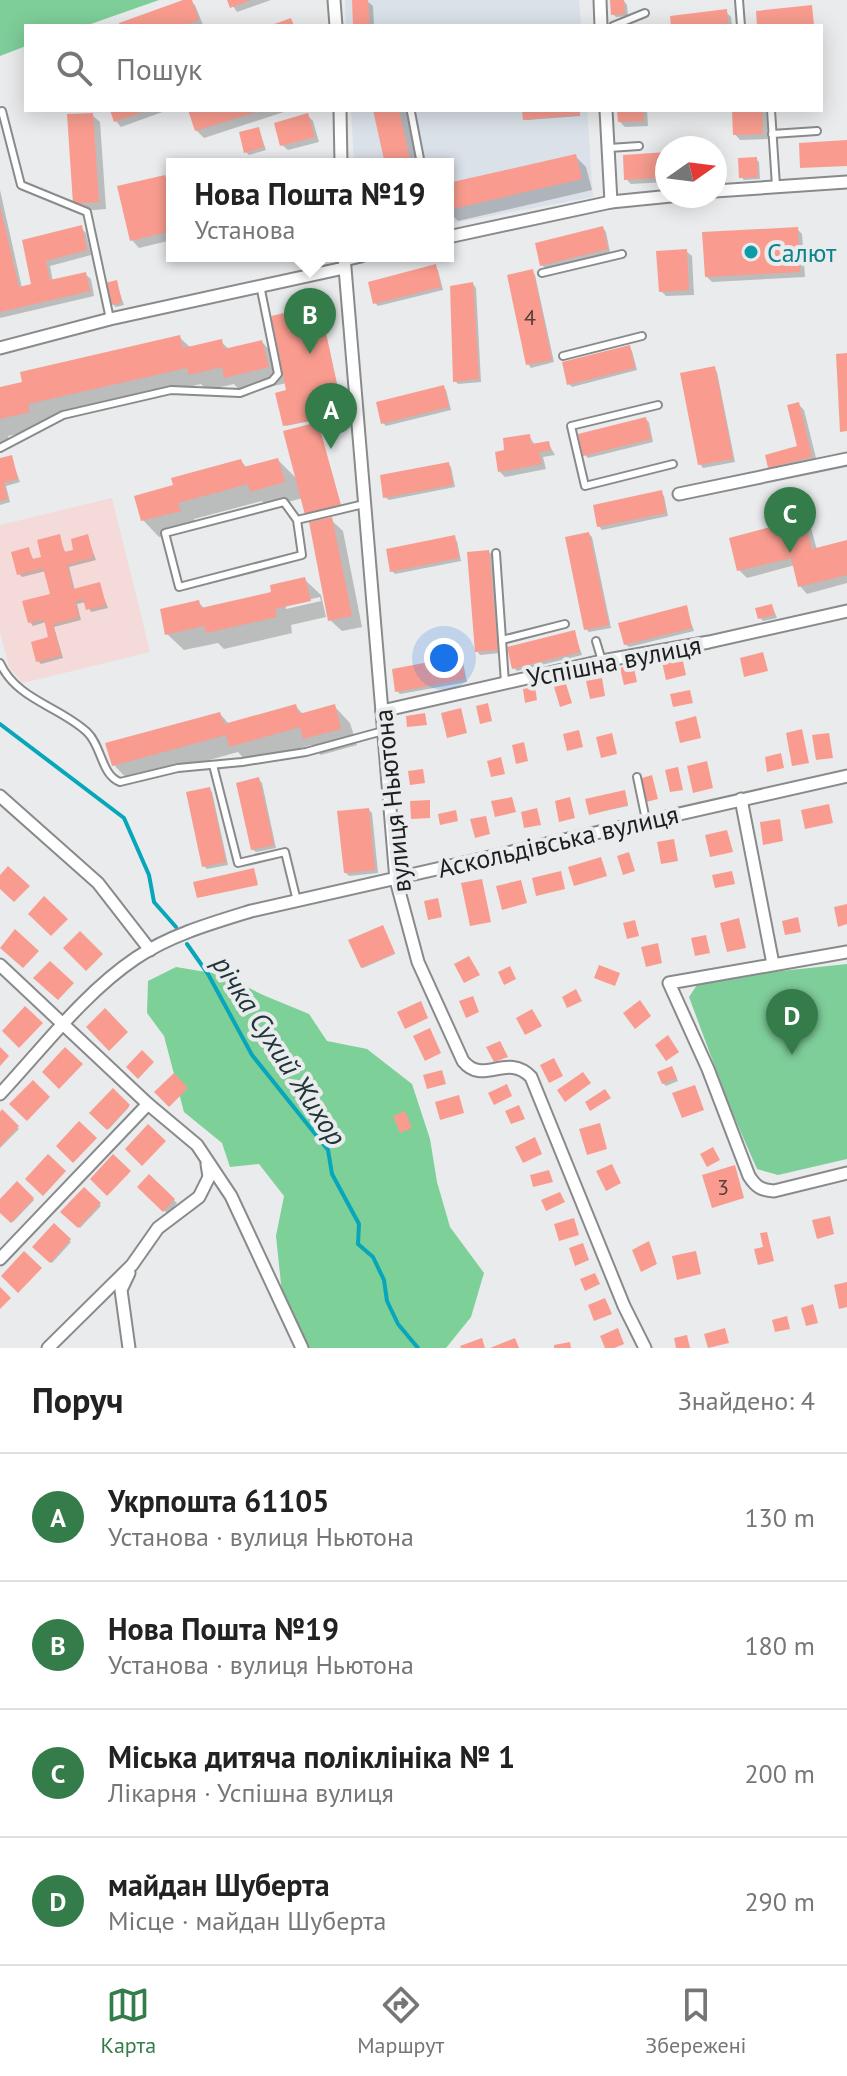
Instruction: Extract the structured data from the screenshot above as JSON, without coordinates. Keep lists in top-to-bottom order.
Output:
{
  "streets": {
    "street": ["Успішна вулиця", "вулиця Ньютона", "Аскольдівська вулиця"]
  },
  "crossings": [
    ["Успішна вулиця", "вулиця Ньютона"],
    ["вулиця Ньютона", "Аскольдівська вулиця"]
  ],
  "water": ["річка Сухий Жихор"],
  "places": ["Салют"],
  "house_numbers": ["4", "3"],
  "north": "right",
  "page": {
    "search": "Пошук",
    "popup": ["Нова Пошта №19", "Установа"],
    "pins": [
      "B",
      "A",
      "C",
      "D"
    ],
    "heading": ["Поруч", "Знайдено: 4"],
    "list": [
      {
        "mark": "A",
        "name": "Укрпошта 61105",
        "note": "Установа · вулиця Ньютона",
        "value": "130 m"
      },
      {
        "mark": "B",
        "name": "Нова Пошта №19",
        "note": "Установа · вулиця Ньютона",
        "value": "180 m"
      },
      {
        "mark": "C",
        "name": "Міська дитяча поліклініка № 1",
        "note": "Лікарня · Успішна вулиця",
        "value": "200 m"
      },
      {
        "mark": "D",
        "name": "майдан Шуберта",
        "note": "Місце · майдан Шуберта",
        "value": "290 m"
      }
    ],
    "nav": ["Карта", "Маршрут", "Збережені"]
  }
}
